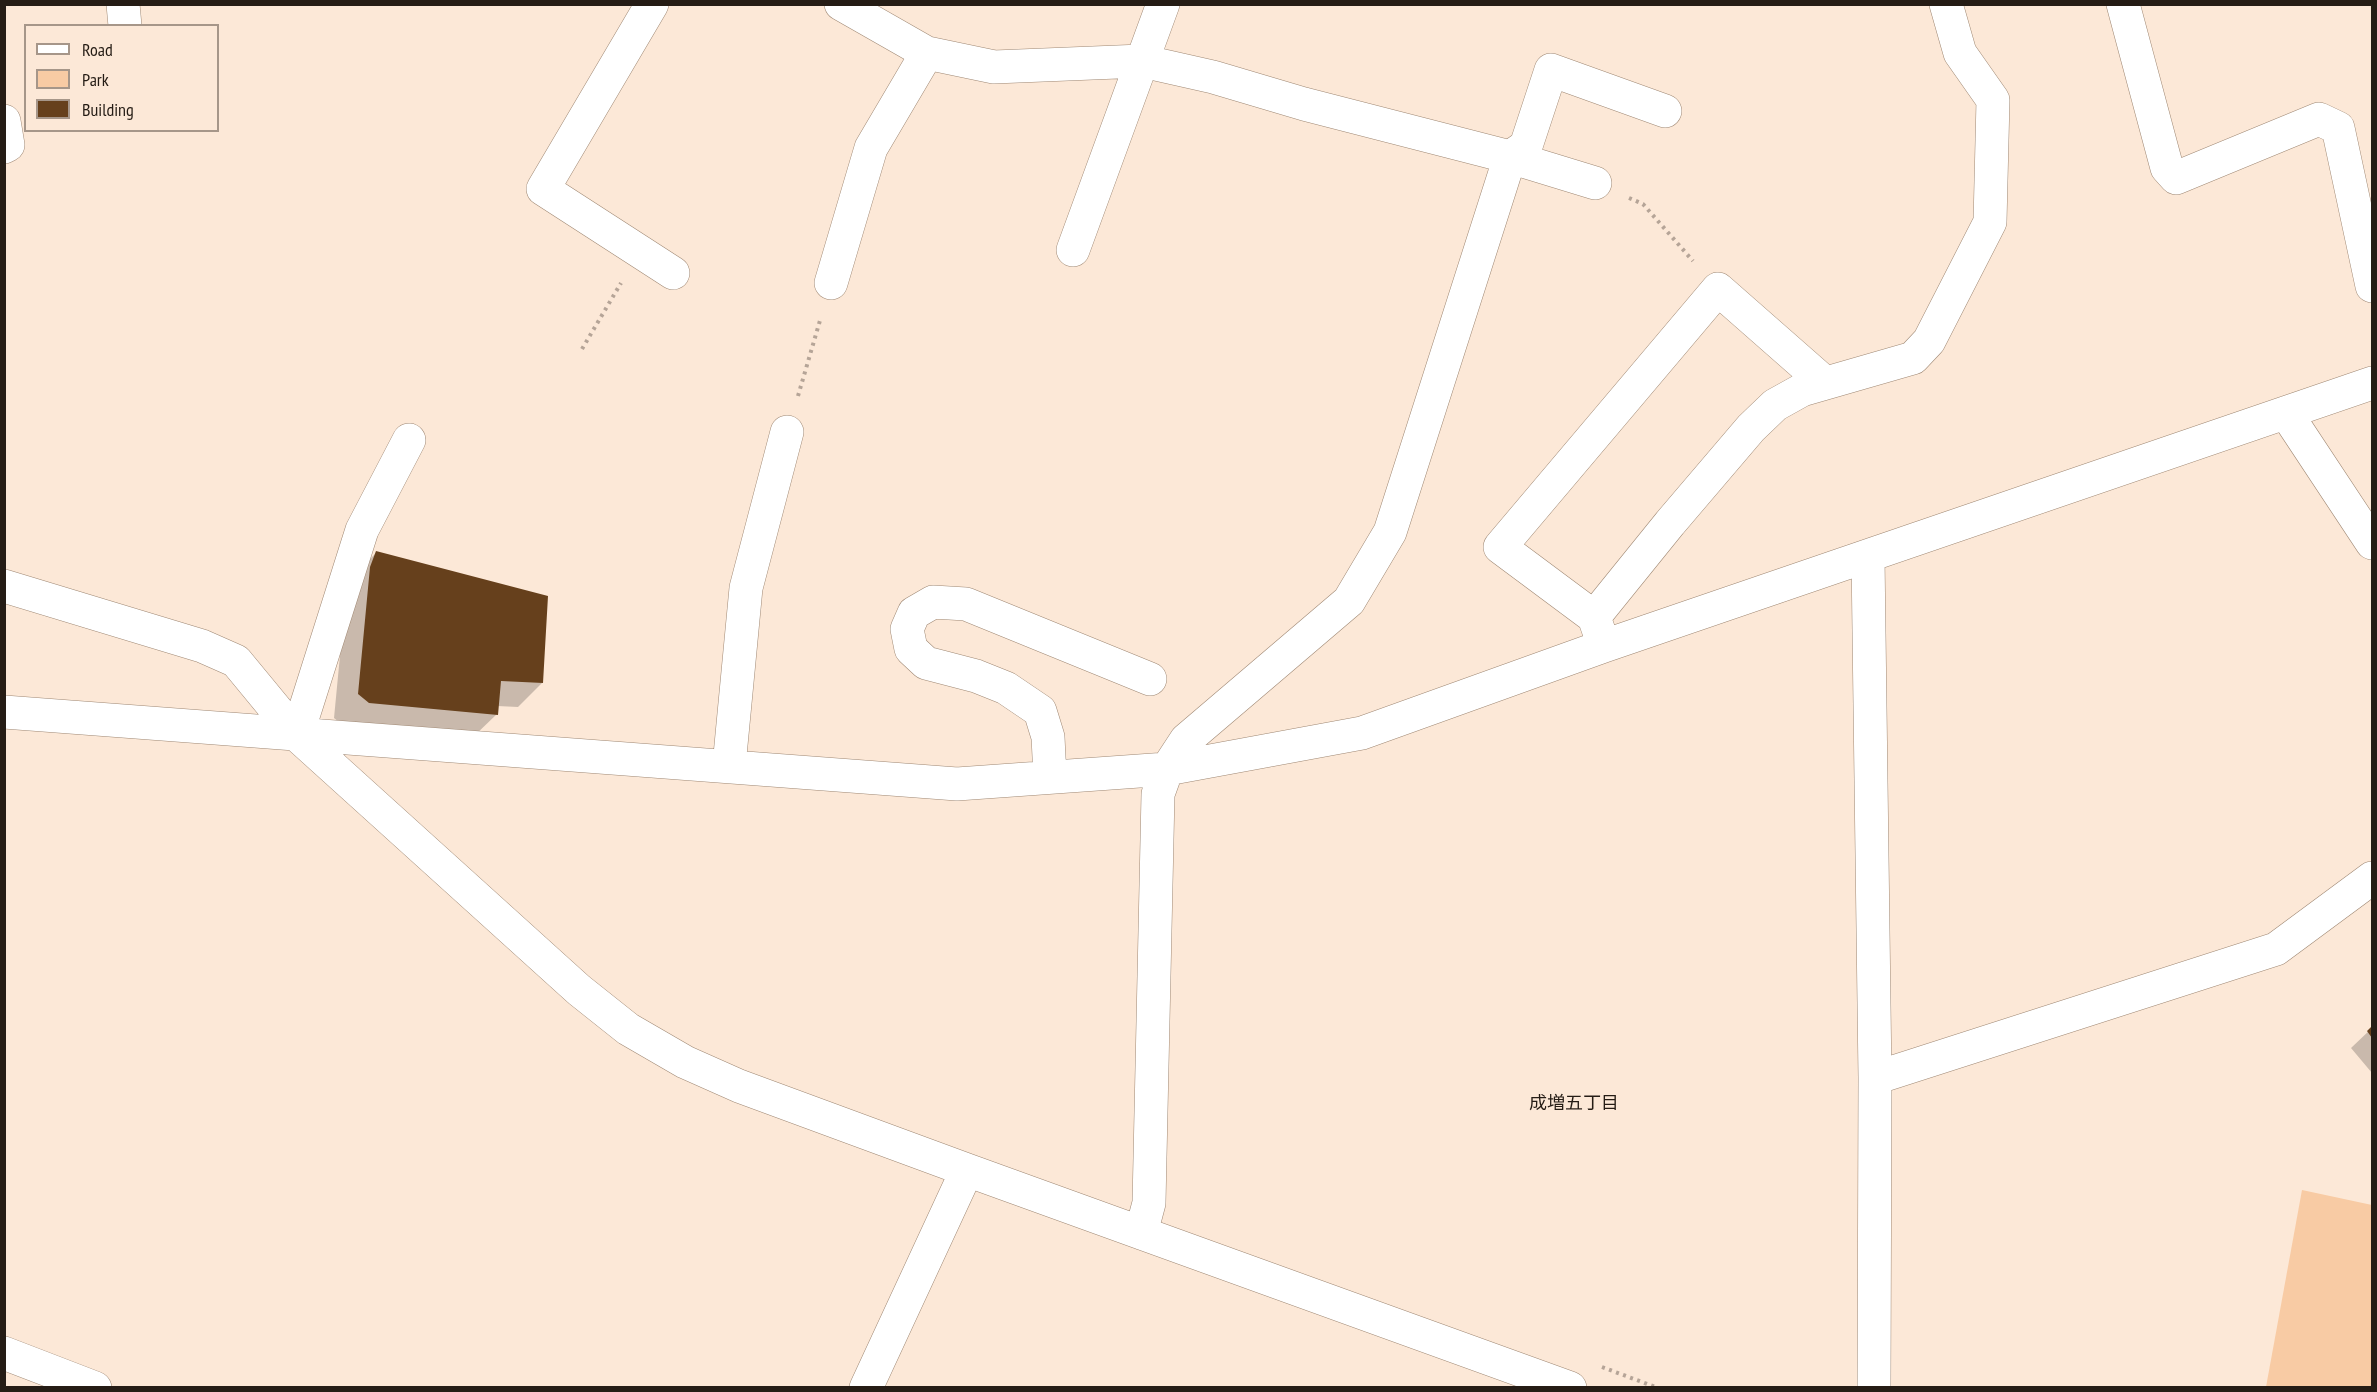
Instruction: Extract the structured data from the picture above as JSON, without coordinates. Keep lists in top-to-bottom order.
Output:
{
  "districts": ["成増五丁目"],
  "legend": ["Road", "Park", "Building"]
}
